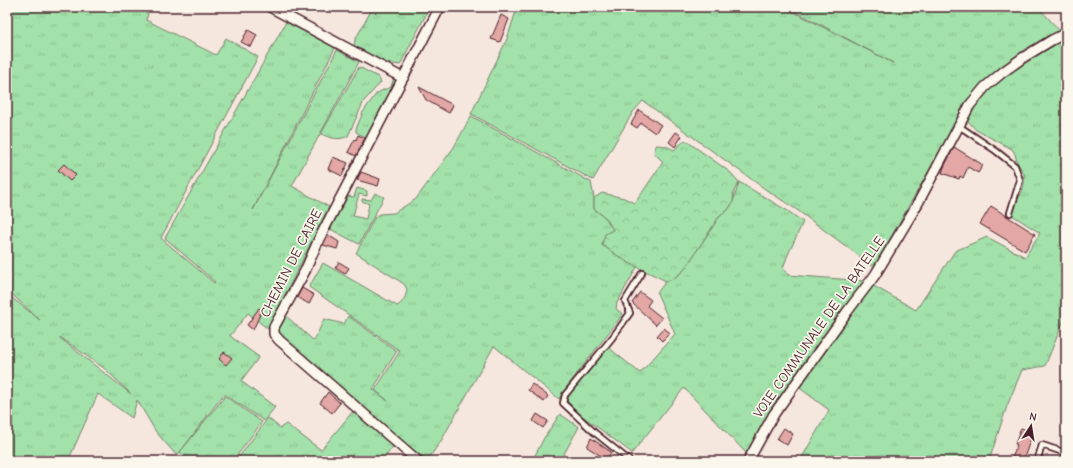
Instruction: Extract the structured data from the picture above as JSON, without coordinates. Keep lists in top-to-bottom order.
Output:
{
  "streets": {
    "street": ["CHEMIN DE CAIRE", "VOIE COMMUNALE DE LA BATELLE"]
  },
  "north": "top"
}
